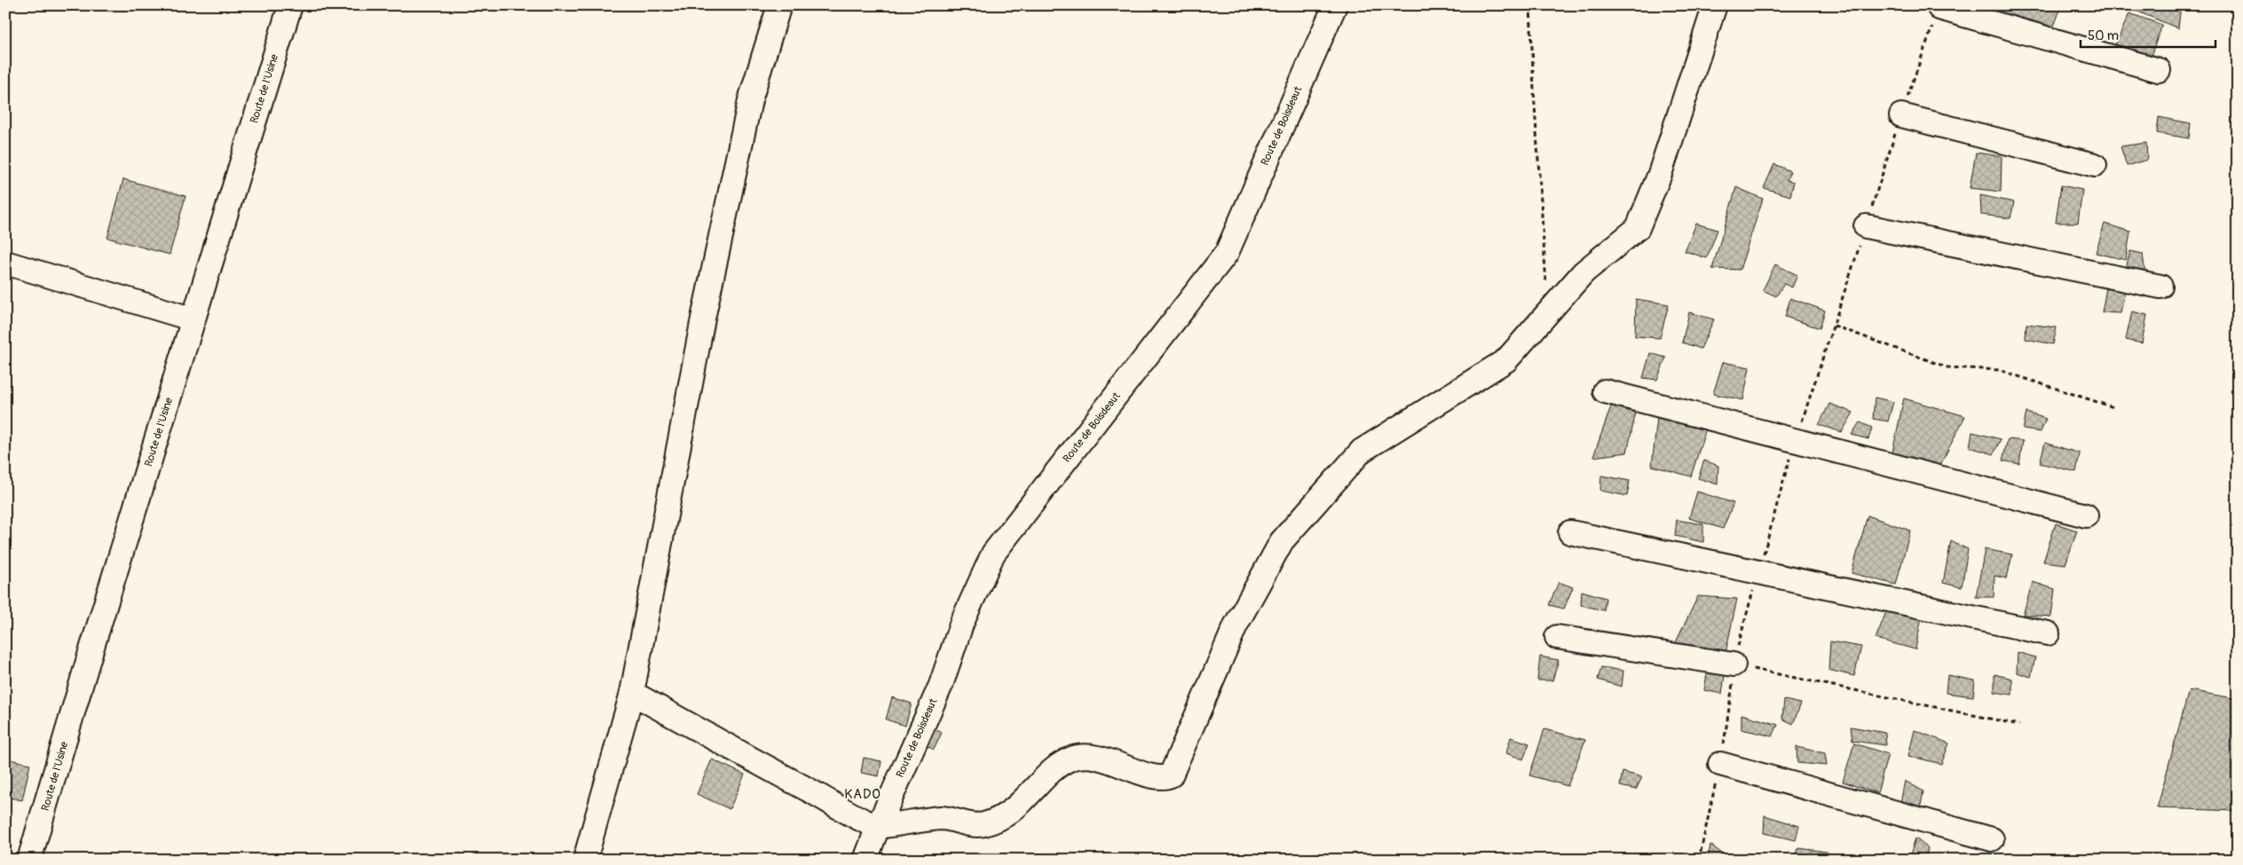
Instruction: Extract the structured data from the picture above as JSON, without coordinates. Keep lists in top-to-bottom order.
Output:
{
  "streets": {
    "street": ["Route de l'Usine", "Route de Boisdeaut"]
  },
  "districts": ["KADO"],
  "scale_bar": "50 m"
}
